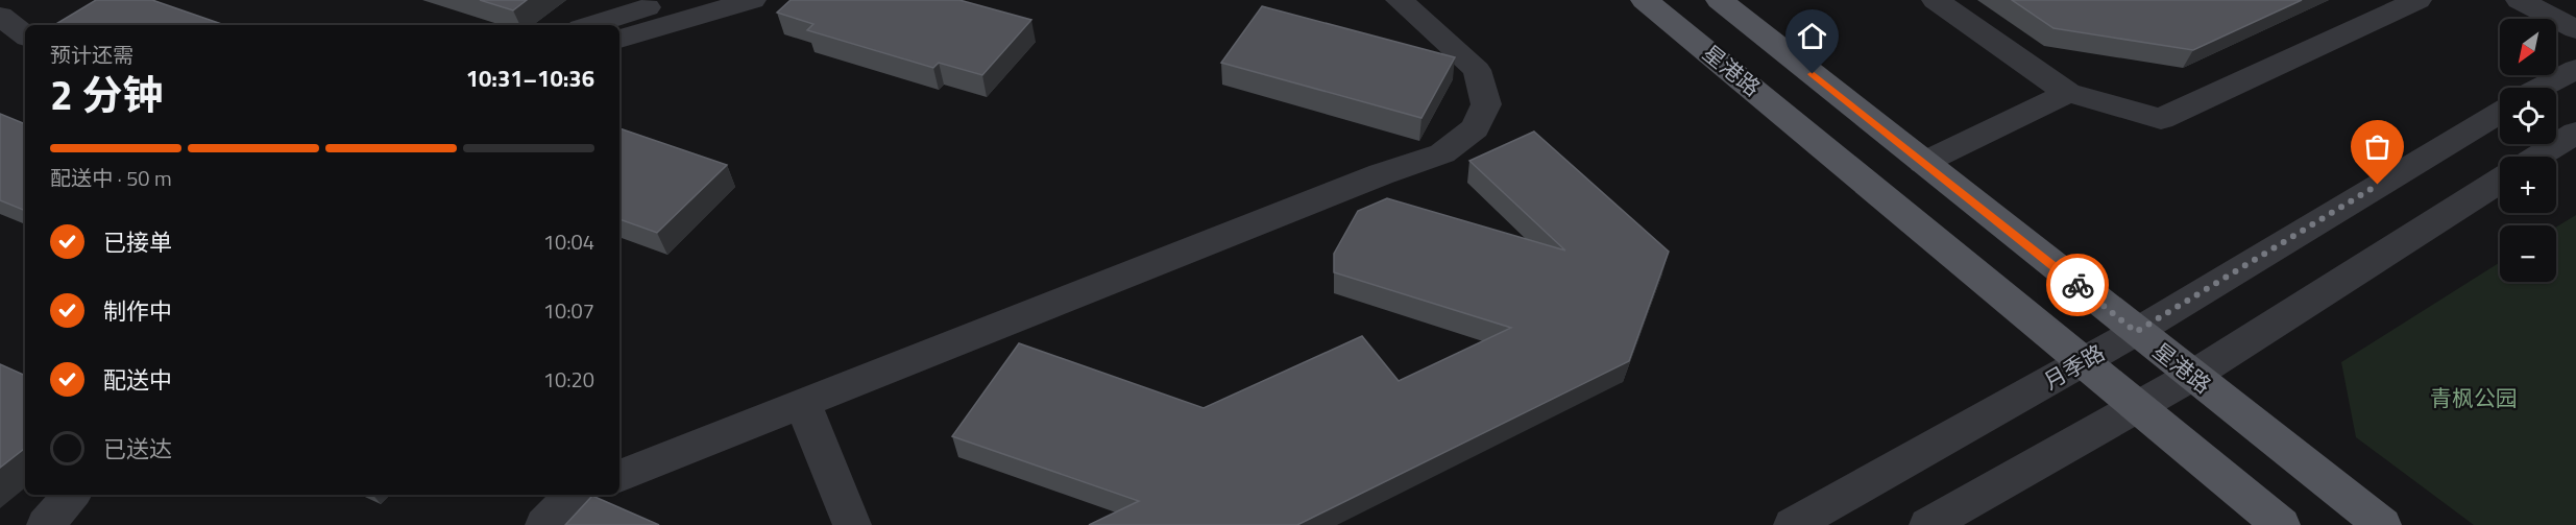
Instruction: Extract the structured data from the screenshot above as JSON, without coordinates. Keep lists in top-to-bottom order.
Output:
{
  "streets": {
    "main road": ["星港路"],
    "street": ["月季路"]
  },
  "crossings": [
    ["星港路", "月季路"]
  ],
  "parks": ["青枫公园"],
  "north": "bottom left",
  "page": {
    "map_buttons": ["+", "−"],
    "heading": ["2 分钟", "预计还需", "10:31–10:36"],
    "bar": "配送中 · 50 m",
    "list": [
      ["已接单", "10:04"],
      ["制作中", "10:07"],
      ["配送中", "10:20"],
      "已送达"
    ]
  }
}
